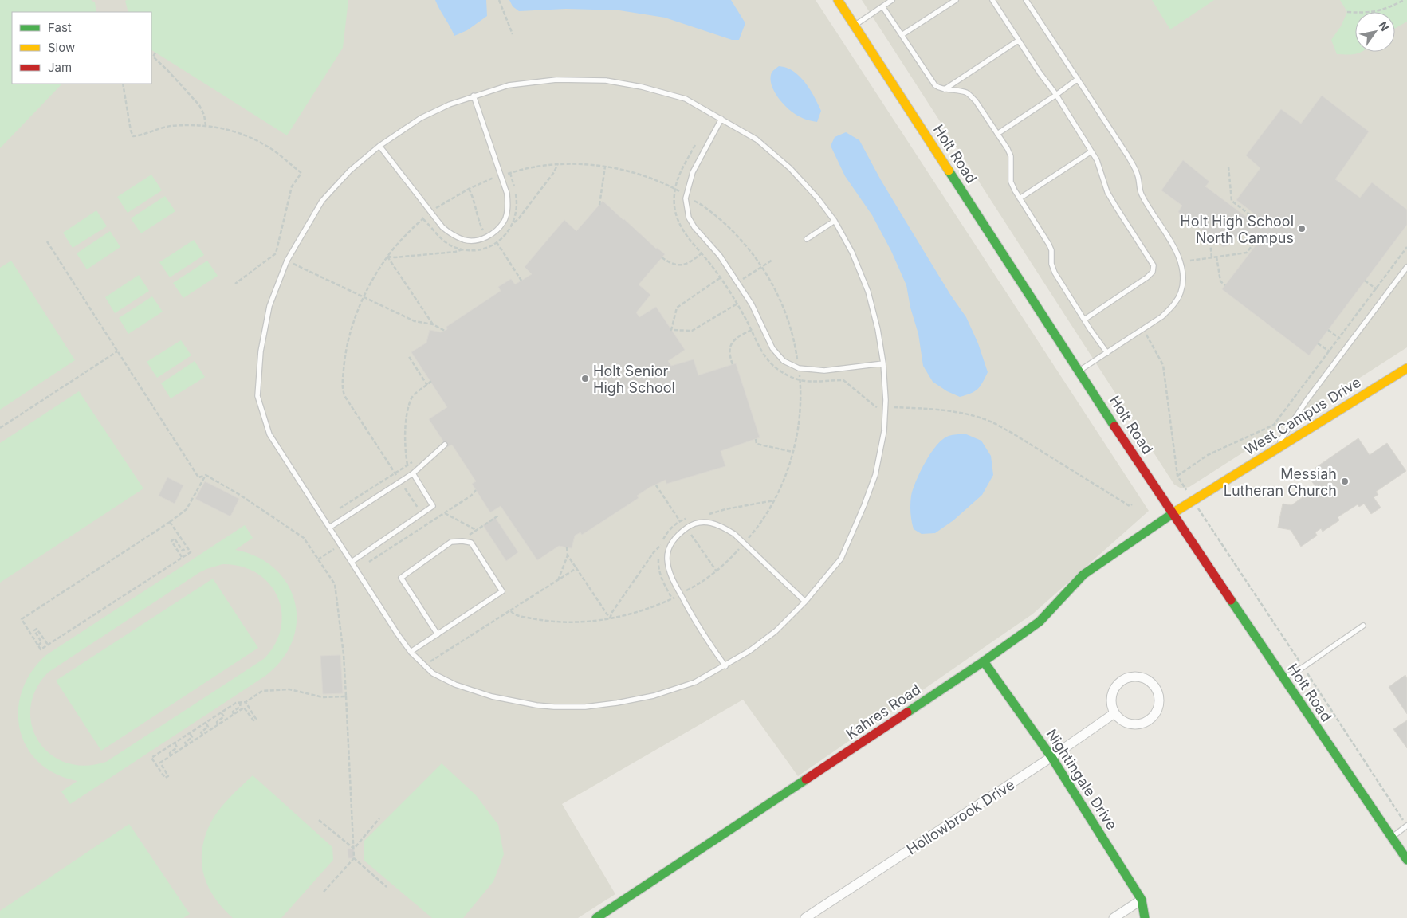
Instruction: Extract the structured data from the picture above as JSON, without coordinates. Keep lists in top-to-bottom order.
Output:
{
  "streets": {
    "street": [
      "Holt Road",
      "West Campus Drive",
      "Kahres Road",
      "Nightingale Drive",
      "Hollowbrook Drive"
    ]
  },
  "crossings": [
    ["Holt Road", "West Campus Drive"],
    ["Holt Road", "Kahres Road"],
    ["West Campus Drive", "Kahres Road"],
    ["Kahres Road", "Nightingale Drive"],
    ["Nightingale Drive", "Hollowbrook Drive"]
  ],
  "places": ["Holt High School North Campus", "Holt Senior High School", "Messiah Lutheran Church"],
  "legend": ["Fast", "Slow", "Jam"],
  "north": "top right"
}
